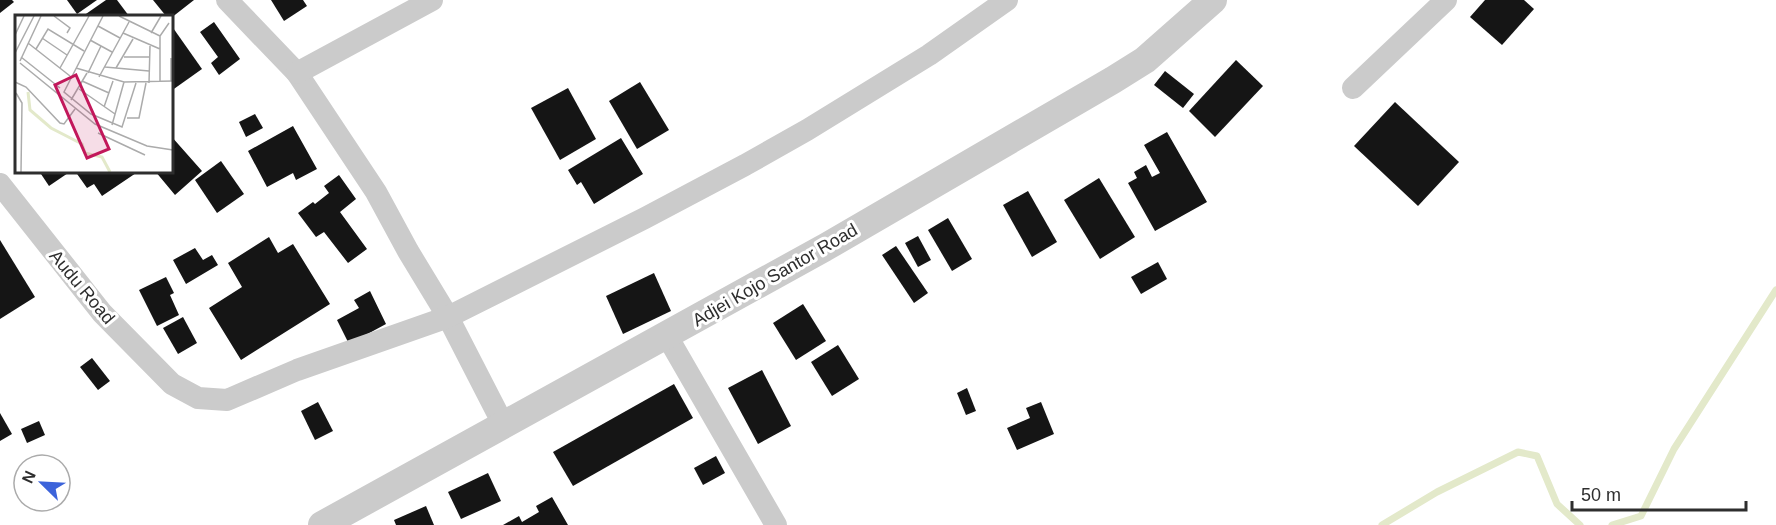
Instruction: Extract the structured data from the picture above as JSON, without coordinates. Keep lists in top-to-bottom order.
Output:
{
  "streets": {
    "street": ["Adjei Kojo Santor Road", "Audu Road"]
  },
  "scale_bar": "50 m",
  "north": "top left"
}
